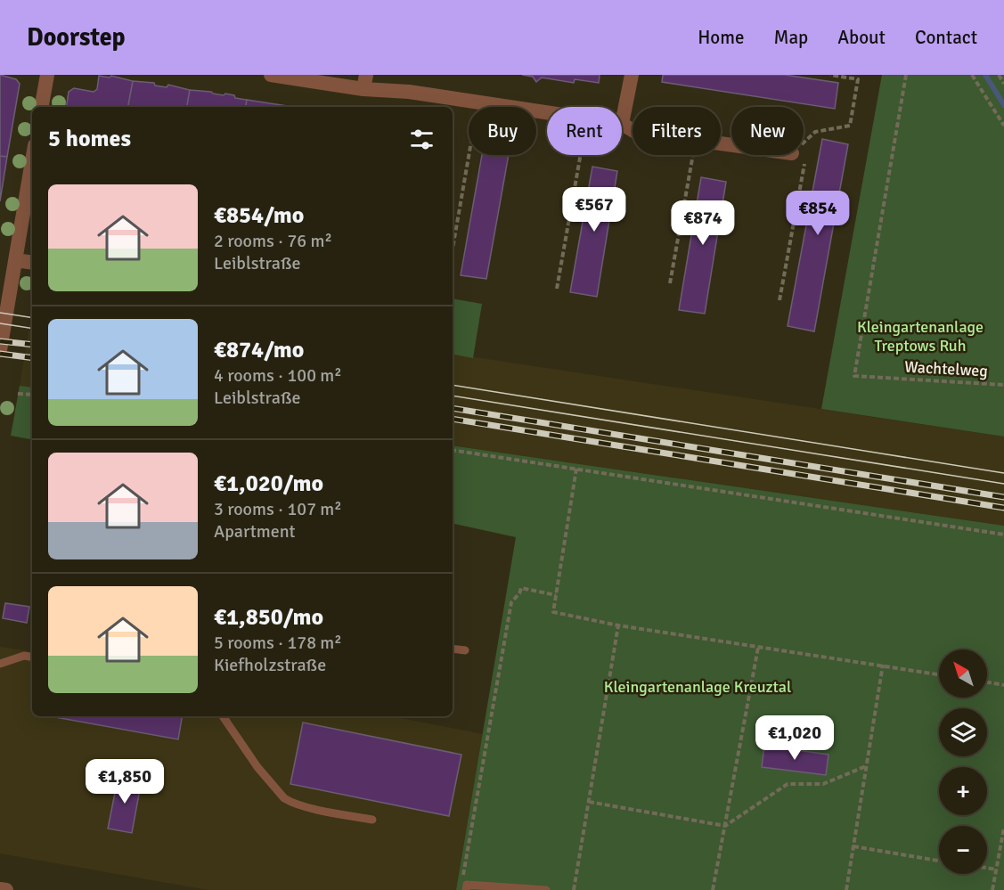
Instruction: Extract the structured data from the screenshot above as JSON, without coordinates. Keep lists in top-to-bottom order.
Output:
{
  "streets": {
    "path": ["Wachtelweg"]
  },
  "parks": ["Kleingartenanlage Treptows Ruh", "Kleingartenanlage Kreuztal"],
  "north": "top left",
  "page": {
    "header": "Doorstep",
    "nav": [
      "Home",
      "Map",
      "About",
      "Contact"
    ],
    "chip": [
      "Buy",
      "Rent",
      "Filters",
      "New"
    ],
    "heading": "5 homes",
    "list": [
      {
        "name": "€854/mo",
        "note": "2 rooms · 76 m² · Leiblstraße"
      },
      {
        "name": "€874/mo",
        "note": "4 rooms · 100 m² · Leiblstraße"
      },
      {
        "name": "€1,020/mo",
        "note": "3 rooms · 107 m² · Apartment"
      },
      {
        "name": "€1,850/mo",
        "note": "5 rooms · 178 m² · Kiefholzstraße"
      }
    ],
    "price": [
      "€567",
      "€854",
      "€874",
      "€1,020",
      "€1,850"
    ],
    "map_buttons": ["+", "−"]
  }
}
